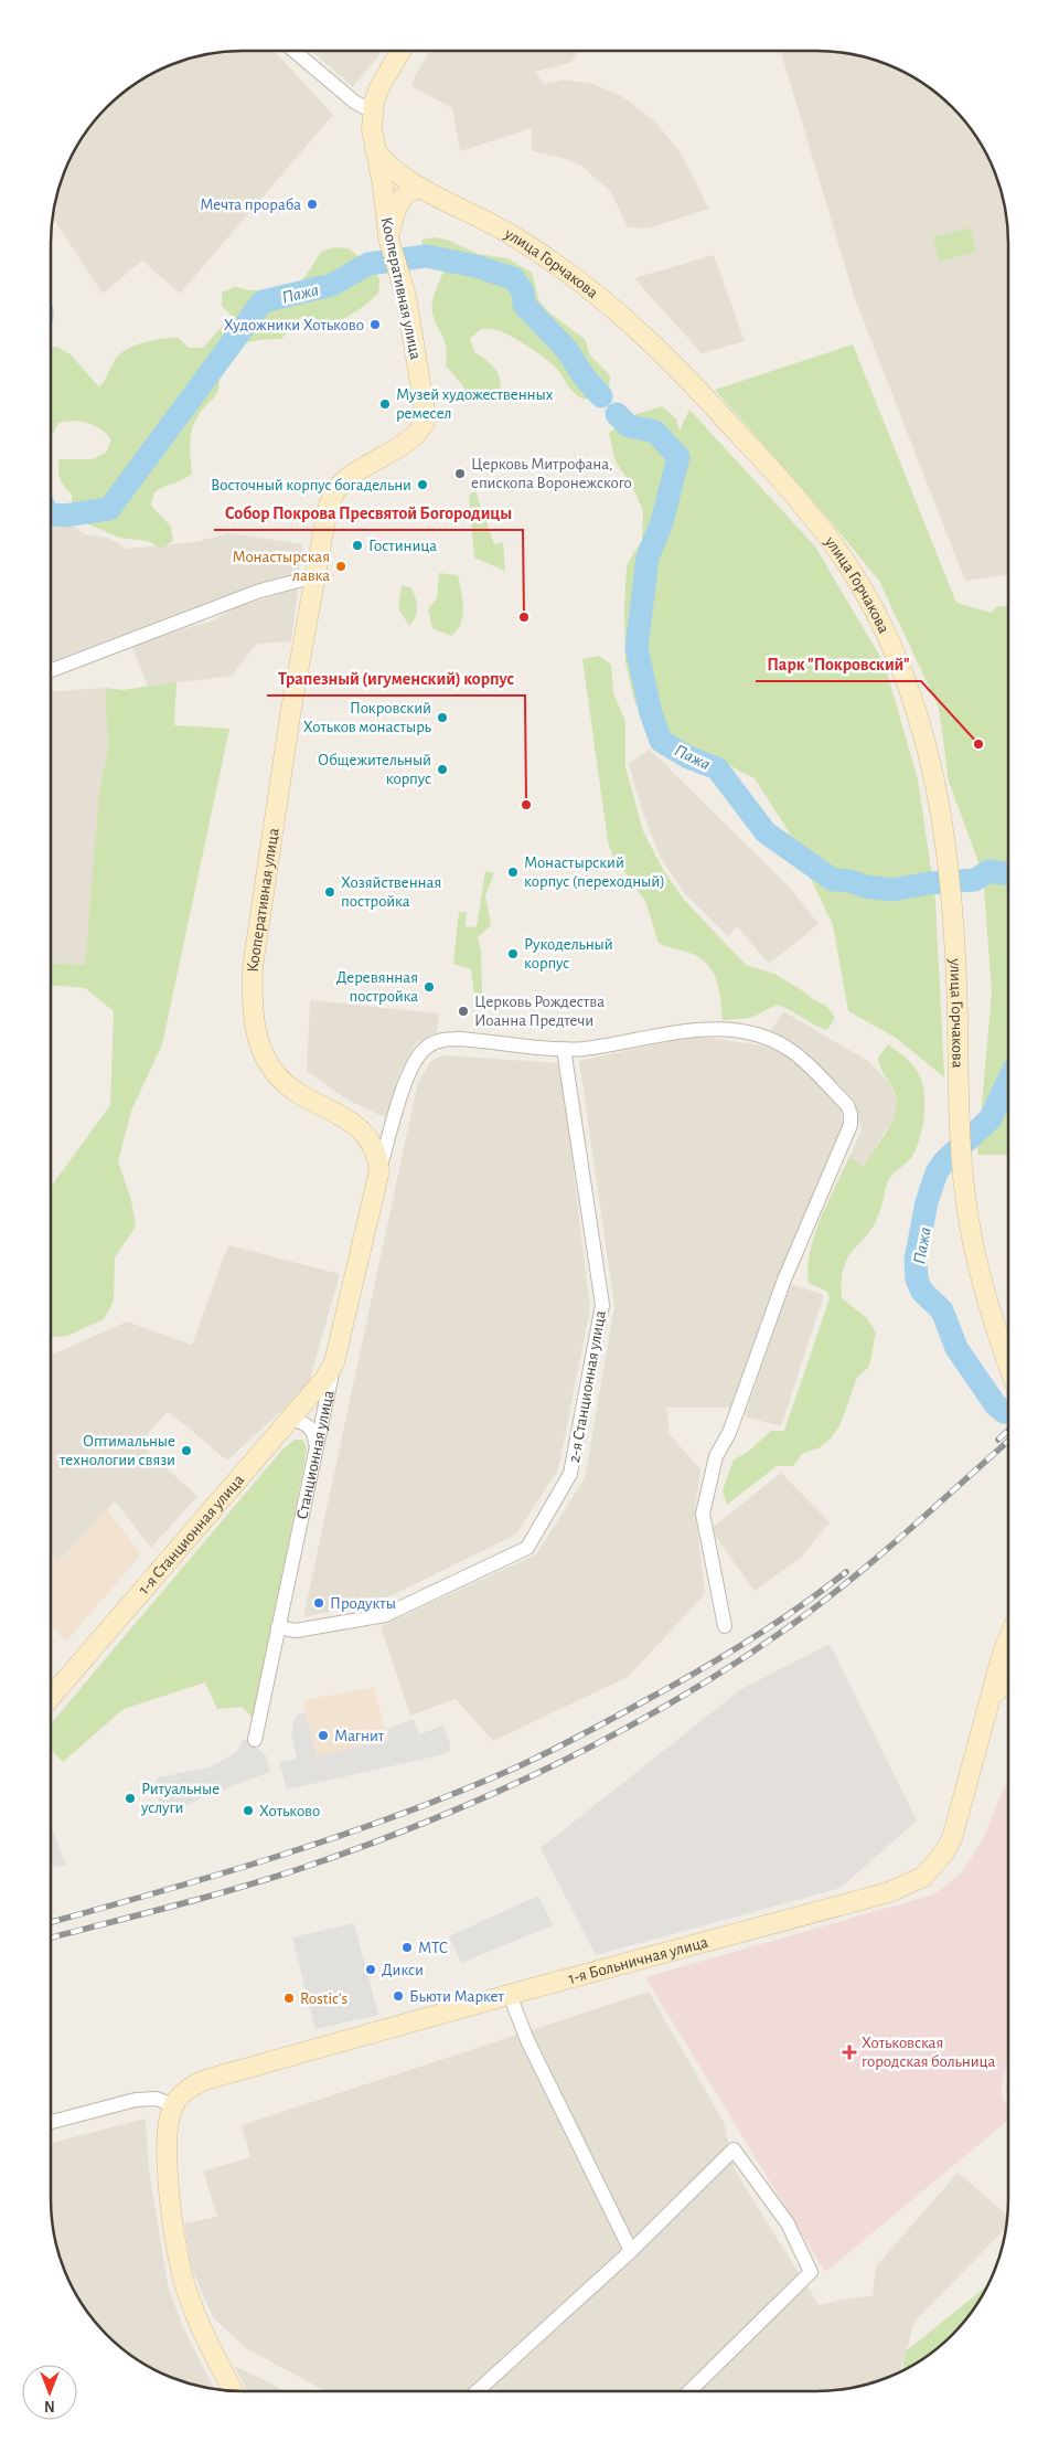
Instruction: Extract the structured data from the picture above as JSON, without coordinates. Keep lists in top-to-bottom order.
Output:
{
  "streets": {
    "main road": [
      "улица Горчакова",
      "Кооперативная улица",
      "Станционная улица",
      "1-я Станционная улица",
      "1-я Больничная улица"
    ],
    "street": ["2-я Станционная улица"]
  },
  "crossings": [
    ["улица Горчакова", "Кооперативная улица"],
    ["Кооперативная улица", "Станционная улица"],
    ["2-я Станционная улица", "Станционная улица"],
    ["Станционная улица", "1-я Станционная улица"]
  ],
  "water": ["Пажа"],
  "places": {
    "other": [
      "Мечта прораба",
      "Художники Хотьково",
      "Музей художественных ремесел",
      "Церковь Митрофана, епископа Воронежского",
      "Восточный корпус богадельни",
      "Гостиница",
      "Монастырская лавка",
      "Собор Покрова Пресвятой Богородицы",
      "Покровский Хотьков монастырь",
      "Парк \"Покровский\"",
      "Общежительный корпус",
      "Трапезный (игуменский) корпус",
      "Монастырский корпус (переходный)",
      "Хозяйственная постройка",
      "Рукодельный корпус",
      "Деревянная постройка",
      "Церковь Рождества Иоанна Предтечи",
      "Оптимальные технологии связи",
      "Продукты",
      "Магнит",
      "Ритуальные услуги",
      "Хотьково",
      "МТС",
      "Дикси",
      "Бьюти Маркет",
      "Rostic's"
    ],
    "health": ["Хотьковская городская больница"]
  },
  "north": "bottom"
}
